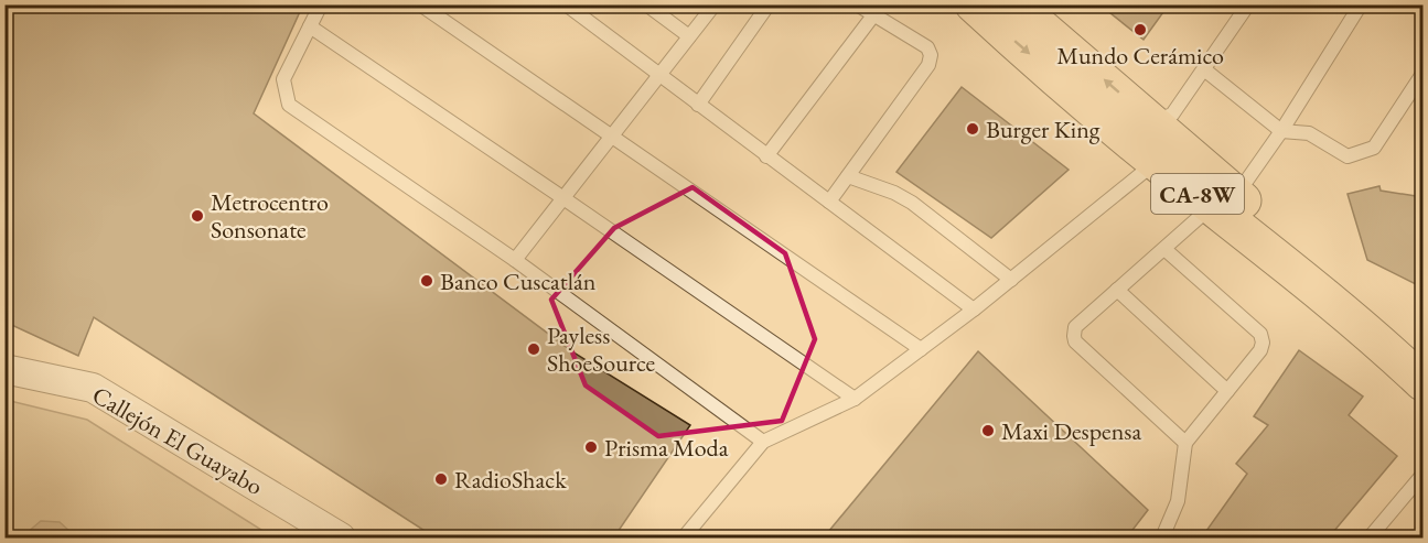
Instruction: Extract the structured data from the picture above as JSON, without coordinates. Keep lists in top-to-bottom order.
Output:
{
  "streets": {
    "main road": ["CA-8W"],
    "street": ["Callejón El Guayabo"]
  },
  "places": [
    "Mundo Cerámico",
    "Burger King",
    "Metrocentro Sonsonate",
    "Banco Cuscatlán",
    "Payless ShoeSource",
    "Maxi Despensa",
    "Prisma Moda",
    "RadioShack"
  ]
}
